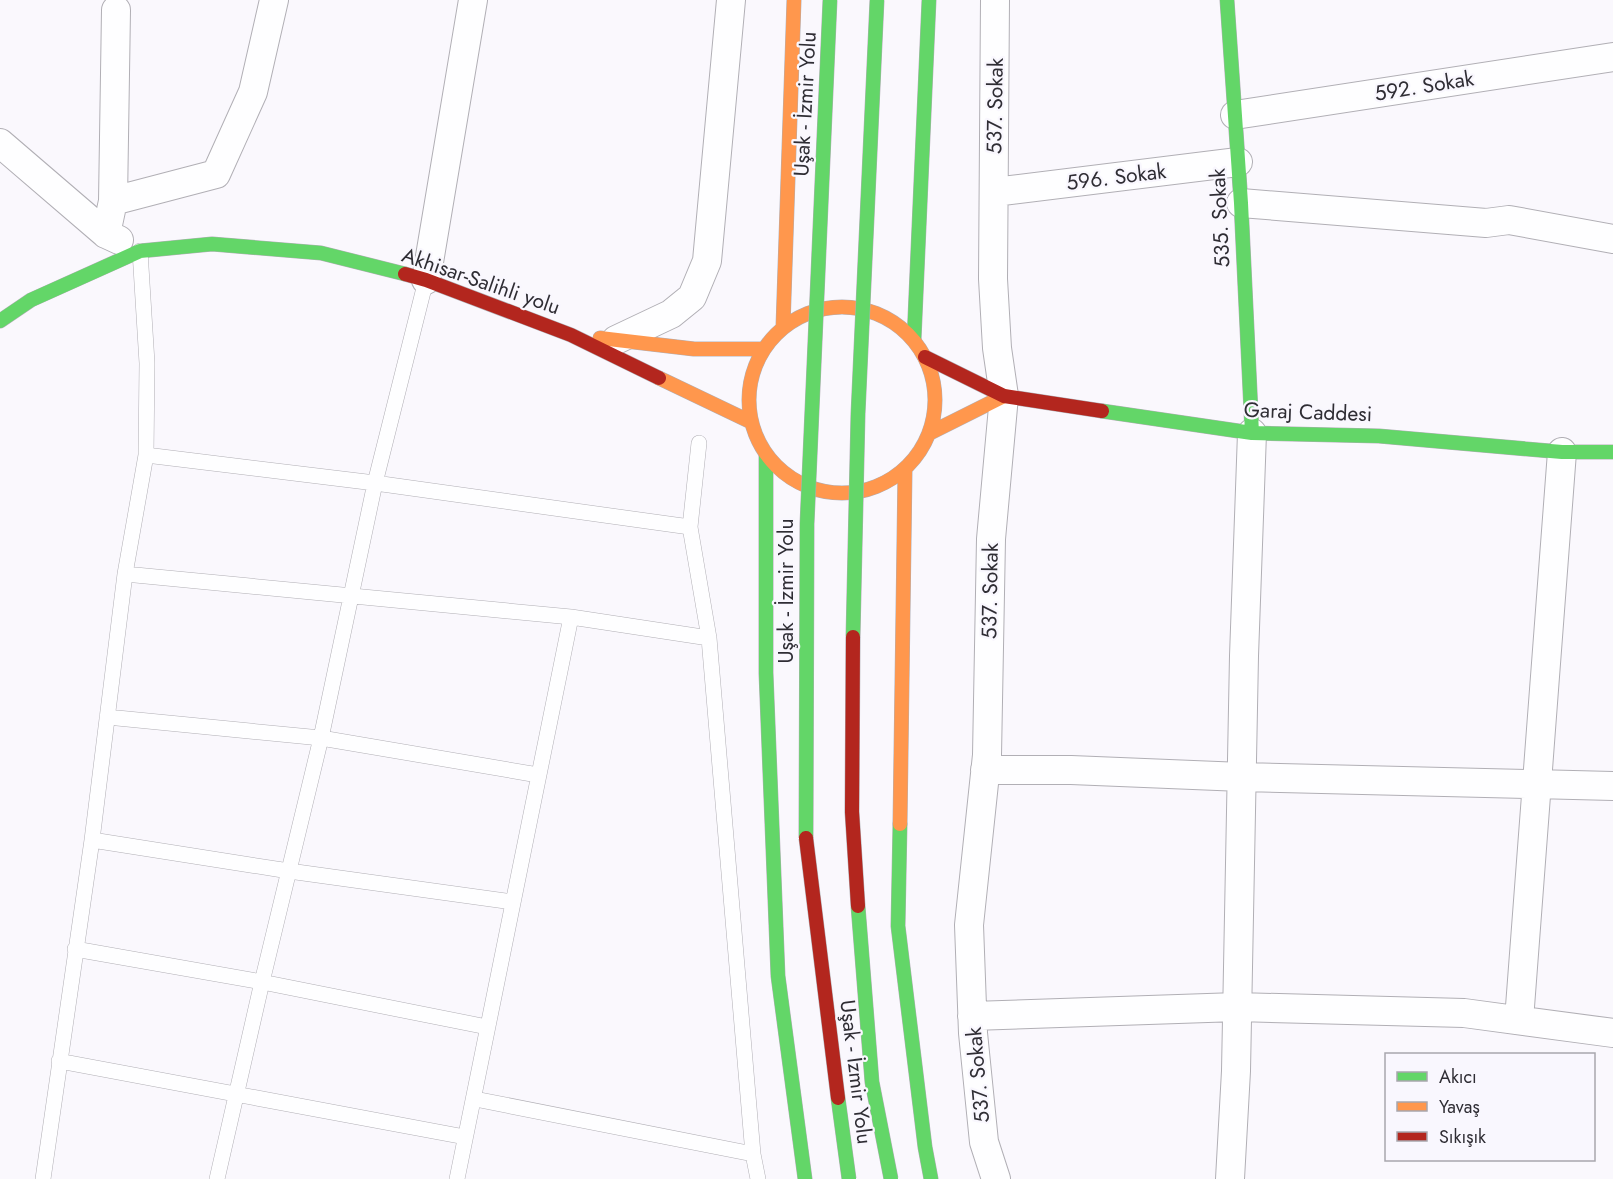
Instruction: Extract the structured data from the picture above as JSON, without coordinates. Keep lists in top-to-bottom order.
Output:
{
  "streets": {
    "main road": [
      "Uşak - İzmir Yolu",
      "535. Sokak",
      "Akhisar-Salihli yolu",
      "Garaj Caddesi"
    ],
    "street": ["592. Sokak", "537. Sokak", "596. Sokak"]
  },
  "crossings": [
    ["592. Sokak", "535. Sokak"],
    ["537. Sokak", "596. Sokak"],
    ["537. Sokak", "Garaj Caddesi"],
    ["596. Sokak", "535. Sokak"],
    ["535. Sokak", "Garaj Caddesi"]
  ],
  "legend": ["Akıcı", "Yavaş", "Sıkışık"]
}
